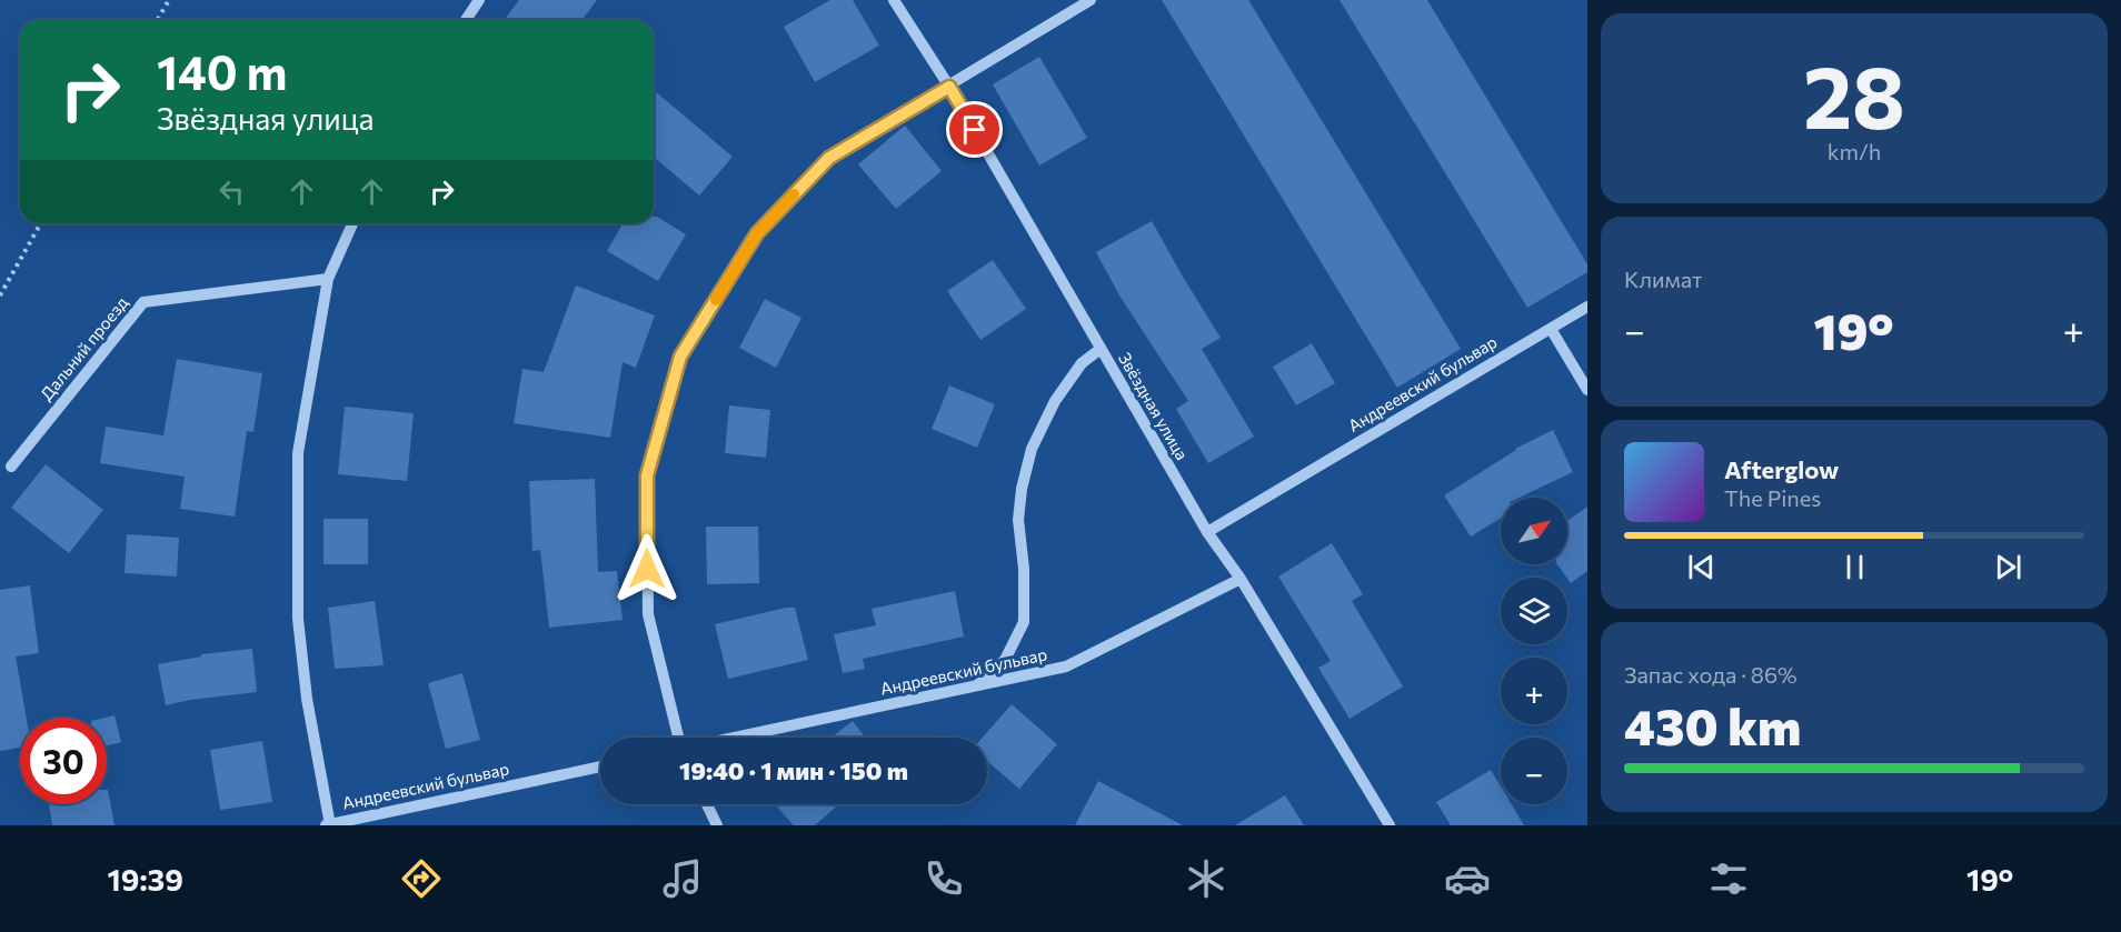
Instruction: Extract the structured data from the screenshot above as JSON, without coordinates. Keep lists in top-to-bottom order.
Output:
{
  "streets": {
    "street": ["Дальний проезд", "Андреевский бульвар", "Звёздная улица"]
  },
  "crossings": [
    ["Андреевский бульвар", "Звёздная улица"]
  ],
  "north": "top right",
  "page": {
    "tile": [
      ["28", "km/h"],
      "Климат",
      ["Запас хода · 86%", "430 km"]
    ],
    "turn": ["140 m", "Звёздная улица"],
    "heat": ["−", "19°", "+"],
    "song": ["Afterglow", "The Pines"],
    "map_buttons": ["+", "−"],
    "limit": "30",
    "trip": "19:40 · 1 мин · 150 m",
    "tabs": ["19:39", "19°"]
  }
}
